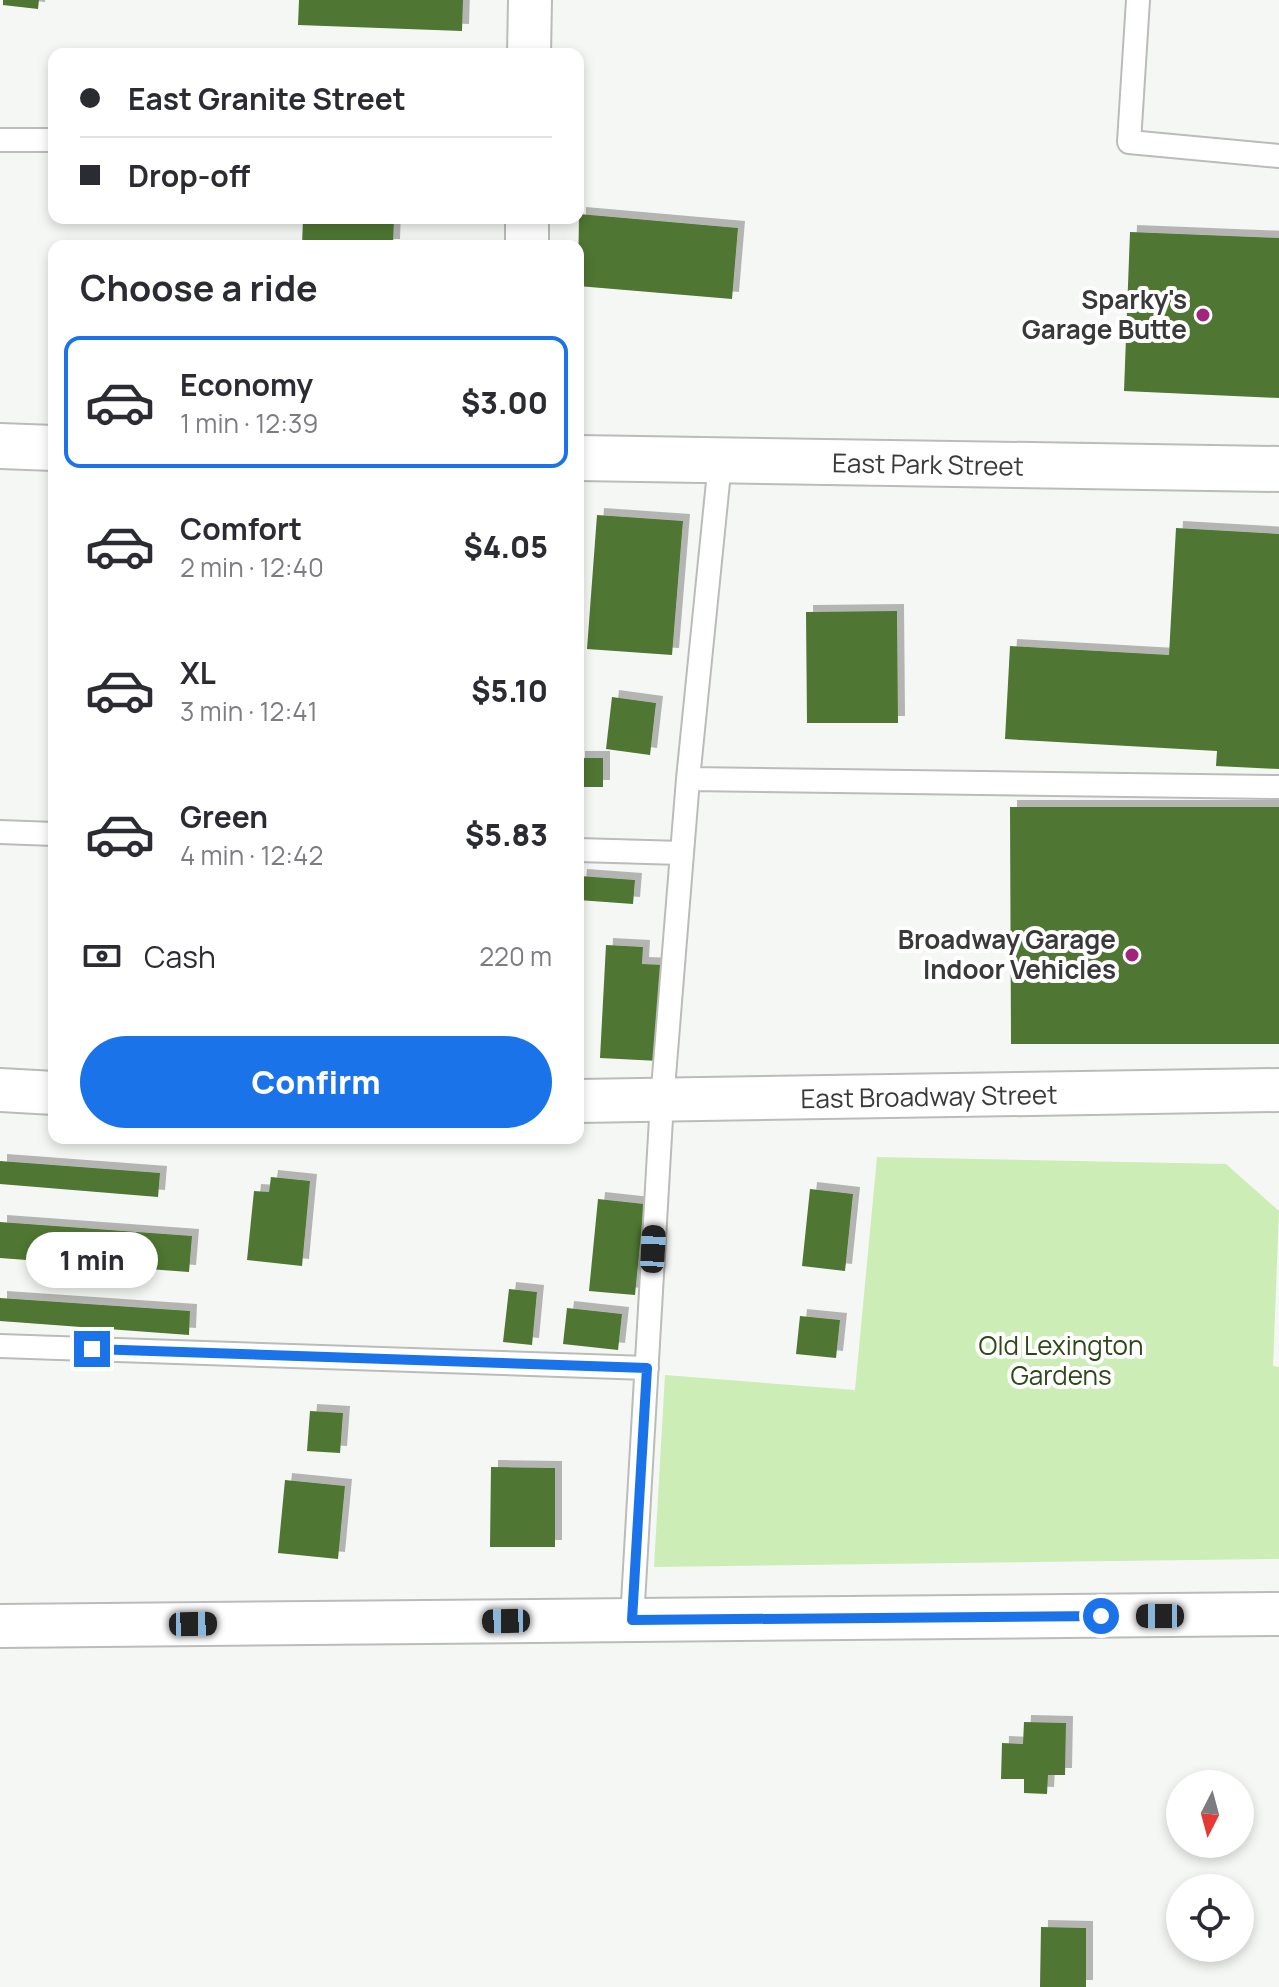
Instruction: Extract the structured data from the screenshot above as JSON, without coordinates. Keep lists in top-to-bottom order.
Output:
{
  "streets": {
    "main road": ["East Park Street"],
    "street": ["East Broadway Street"]
  },
  "parks": ["Old Lexington Gardens"],
  "places": ["Sparky's Garage Butte", "Broadway Garage Indoor Vehicles"],
  "north": "bottom",
  "page": {
    "banner": ["East Granite Street", "Drop-off"],
    "heading": "Choose a ride",
    "list": [
      {
        "name": "Economy",
        "note": "1 min · 12:39",
        "value": "$3.00"
      },
      {
        "name": "Comfort",
        "note": "2 min · 12:40",
        "value": "$4.05"
      },
      {
        "name": "XL",
        "note": "3 min · 12:41",
        "value": "$5.10"
      },
      {
        "name": "Green",
        "note": "4 min · 12:42",
        "value": "$5.83"
      }
    ],
    "pay": ["Cash", "220 m"],
    "buttons": "Confirm",
    "bubble": "1 min"
  }
}
